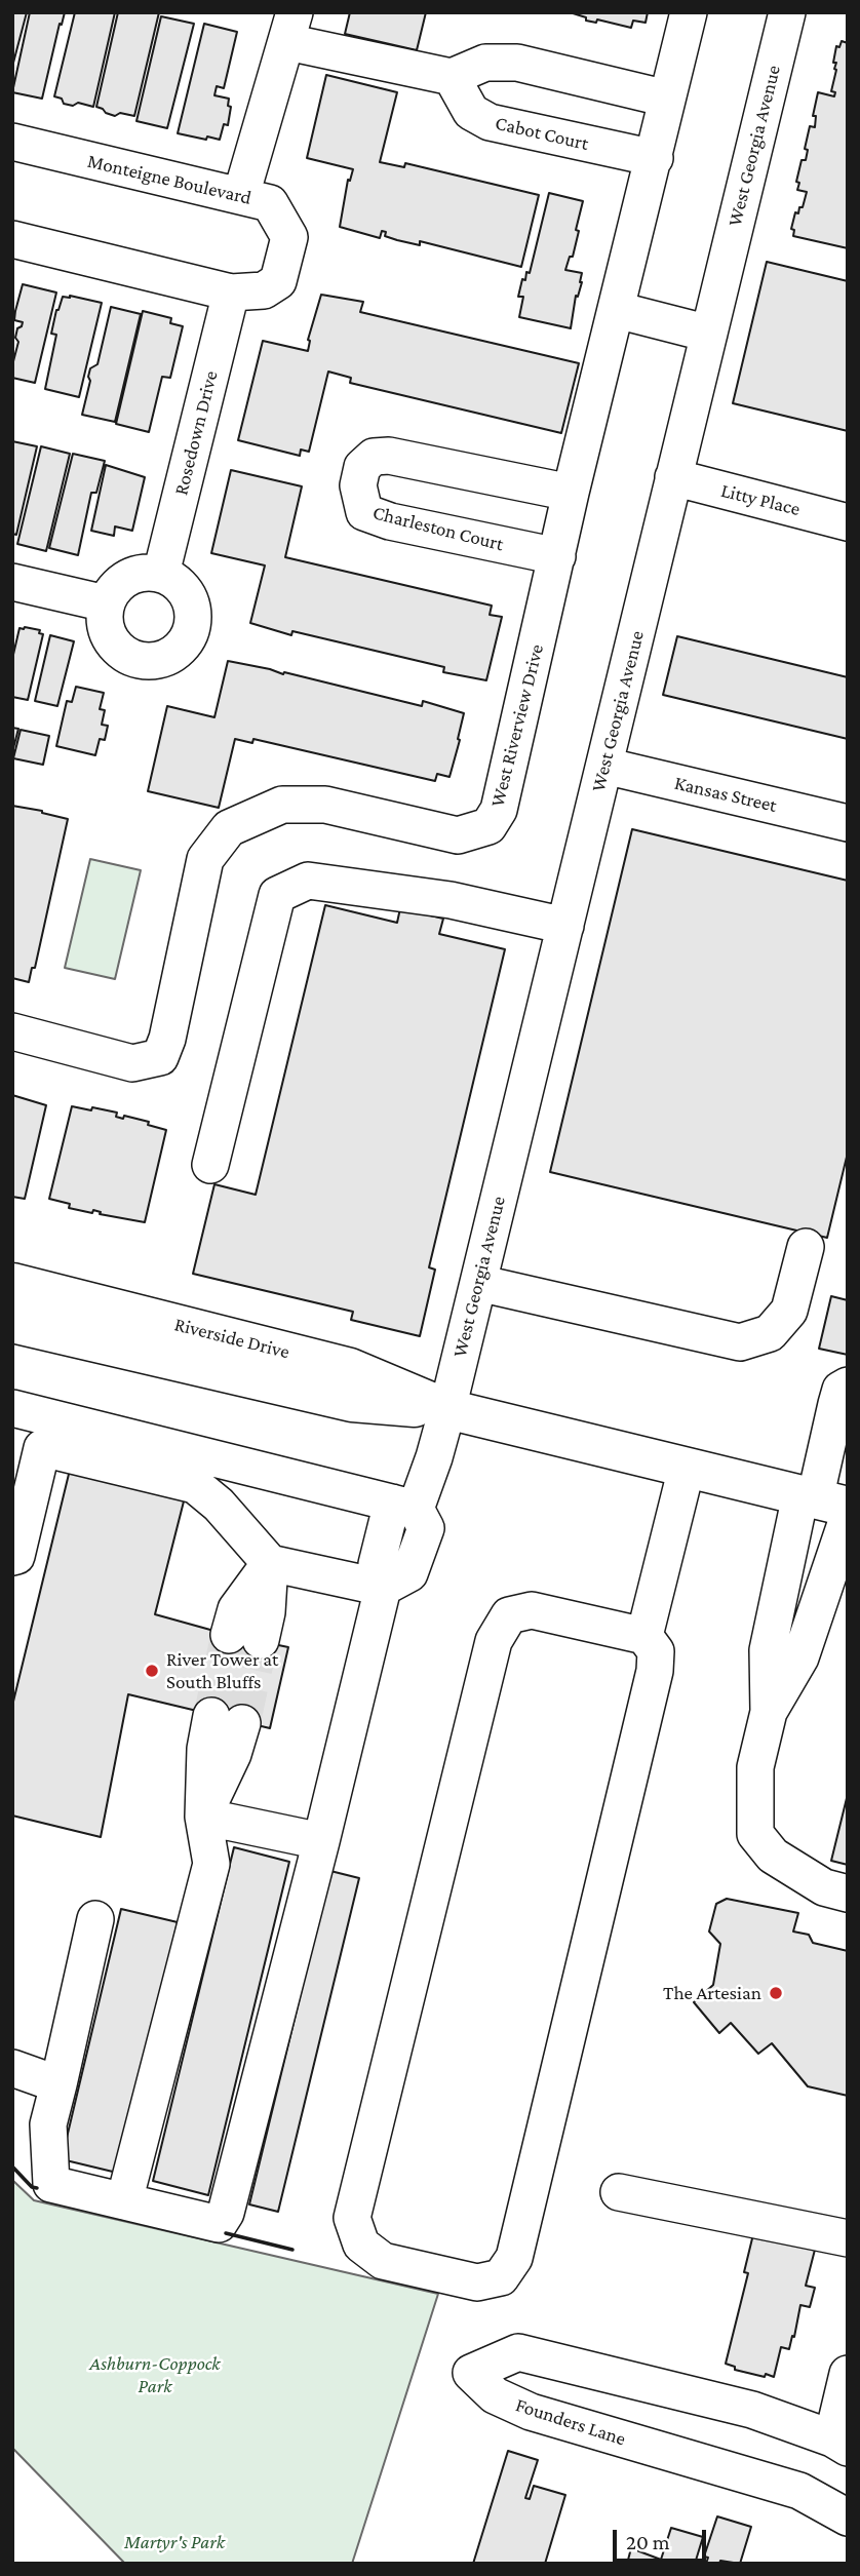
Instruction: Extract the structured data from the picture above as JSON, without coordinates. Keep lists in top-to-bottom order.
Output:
{
  "streets": {
    "main road": ["Riverside Drive"],
    "street": [
      "Cabot Court",
      "West Georgia Avenue",
      "Monteigne Boulevard",
      "Rosedown Drive",
      "Litty Place",
      "Charleston Court",
      "West Riverview Drive",
      "Kansas Street",
      "Founders Lane"
    ]
  },
  "crossings": [
    ["Cabot Court", "West Riverview Drive"],
    ["West Georgia Avenue", "Litty Place"],
    ["West Georgia Avenue", "Kansas Street"],
    ["West Georgia Avenue", "Riverside Drive"],
    ["Monteigne Boulevard", "Rosedown Drive"],
    ["Charleston Court", "West Riverview Drive"]
  ],
  "parks": ["Ashburn-Coppock Park", "Martyr's Park"],
  "places": ["River Tower at South Bluffs", "The Artesian"],
  "scale_bar": "20 m"
}
